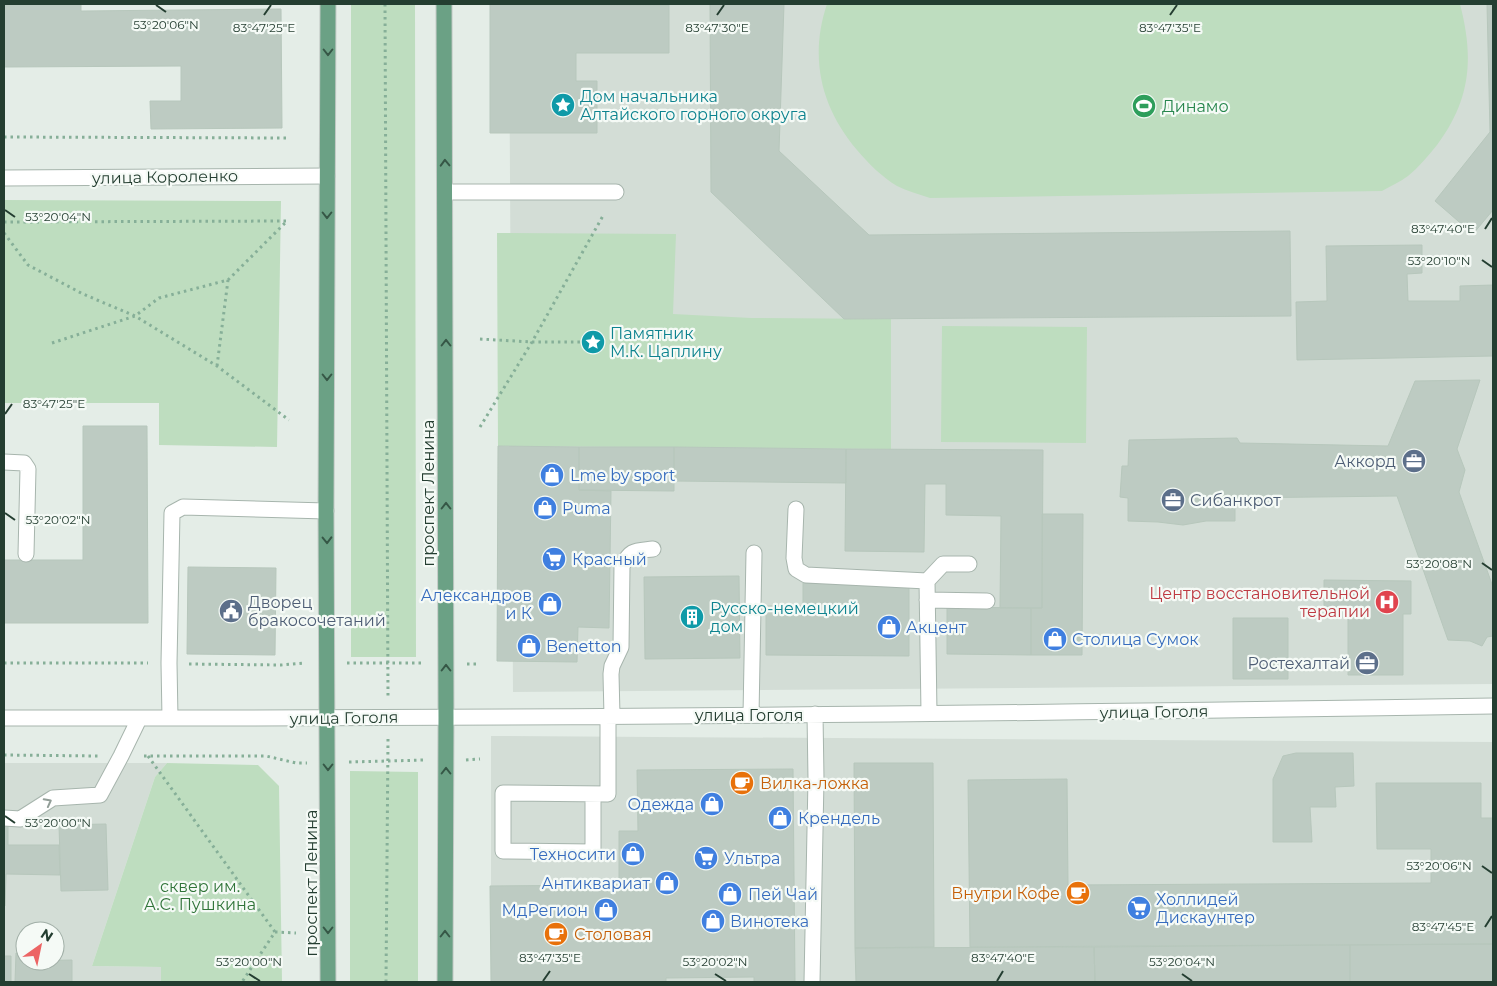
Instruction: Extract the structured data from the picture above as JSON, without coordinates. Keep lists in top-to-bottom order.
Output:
{
  "streets": {
    "main road": ["проспект Ленина"],
    "street": ["улица Короленко", "улица Гоголя"]
  },
  "crossings": [
    ["улица Короленко", "проспект Ленина"],
    ["проспект Ленина", "улица Гоголя"]
  ],
  "parks": ["сквер им. А.С. Пушкина"],
  "places": {
    "place": ["Дом начальника Алтайского горного округа", "Памятник М.К. Цаплину"],
    "sports": ["Динамо"],
    "office": ["Аккорд", "Сибанкрот", "Ростехалтай"],
    "shop": [
      "Lme by sport",
      "Puma",
      "Александров и К",
      "Акцент",
      "Столица Сумок",
      "Benetton",
      "Одежда",
      "Крендель",
      "Техносити",
      "Антиквариат",
      "Пей Чай",
      "МдРегион",
      "Винотека"
    ],
    "supermarket": ["Красный", "Ультра", "Холлидей Дискаунтер"],
    "hospital": ["Центр восстановительной терапии"],
    "public building": ["Дворец бракосочетаний"],
    "building": ["Русско-немецкий дом"],
    "cafe": ["Вилка-ложка", "Внутри Кофе", "Столовая"]
  },
  "north": "top right",
  "coordinates": [
    "53°20'06\"N",
    "83°47'25\"E",
    "83°47'30\"E",
    "83°47'35\"E",
    "53°20'04\"N",
    "83°47'40\"E",
    "53°20'10\"N",
    "53°20'02\"N",
    "53°20'08\"N",
    "53°20'00\"N",
    "83°47'45\"E"
  ]
}
